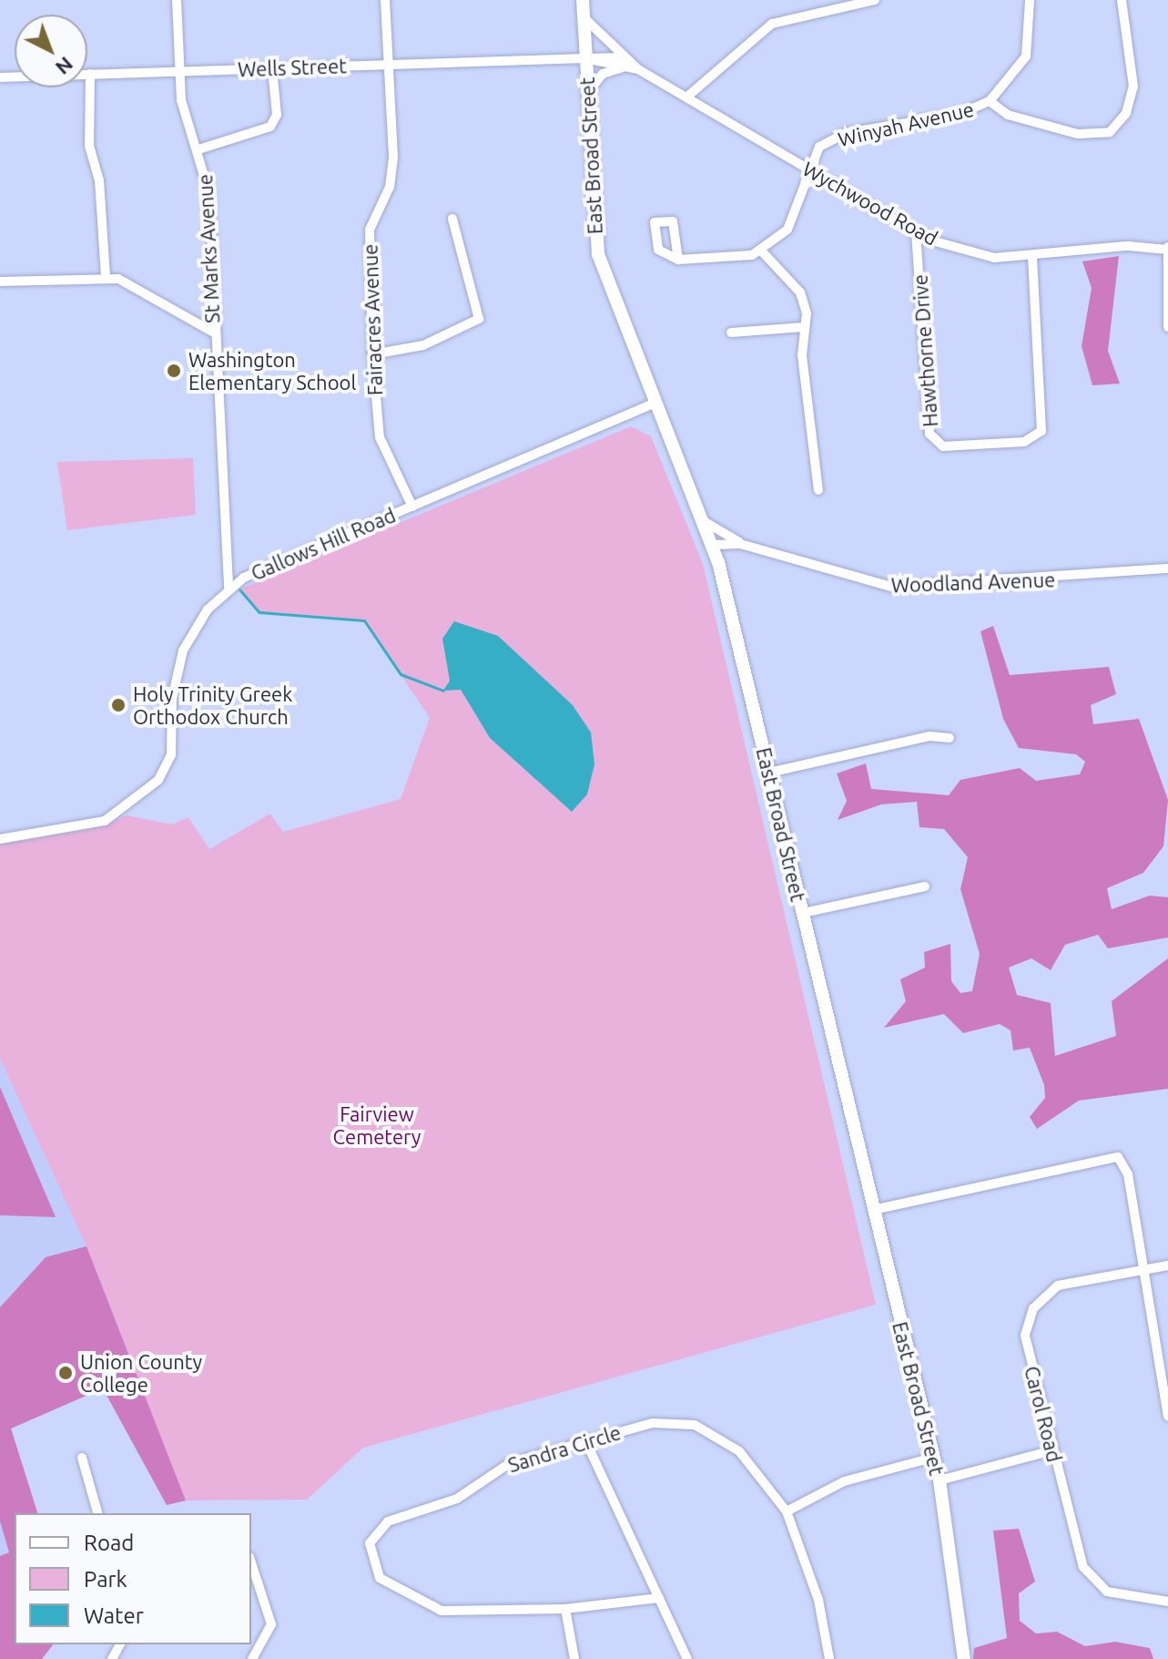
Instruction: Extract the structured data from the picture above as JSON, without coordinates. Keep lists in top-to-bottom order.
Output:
{
  "streets": {
    "street": [
      "Wells Street",
      "Winyah Avenue",
      "East Broad Street",
      "Wychwood Road",
      "St Marks Avenue",
      "Fairacres Avenue",
      "Hawthorne Drive",
      "Gallows Hill Road",
      "Woodland Avenue",
      "Carol Road",
      "Sandra Circle"
    ]
  },
  "crossings": [
    ["Wells Street", "East Broad Street"],
    ["Wells Street", "Wychwood Road"],
    ["Wells Street", "St Marks Avenue"],
    ["Wells Street", "Fairacres Avenue"],
    ["Winyah Avenue", "Wychwood Road"],
    ["East Broad Street", "Wychwood Road"],
    ["East Broad Street", "Gallows Hill Road"],
    ["East Broad Street", "Woodland Avenue"],
    ["Wychwood Road", "Hawthorne Drive"],
    ["St Marks Avenue", "Gallows Hill Road"],
    ["Fairacres Avenue", "Gallows Hill Road"]
  ],
  "parks": ["Fairview Cemetery"],
  "places": ["Washington Elementary School", "Holy Trinity Greek Orthodox Church", "Union County College"],
  "legend": ["Road", "Park", "Water"],
  "north": "bottom right"
}
